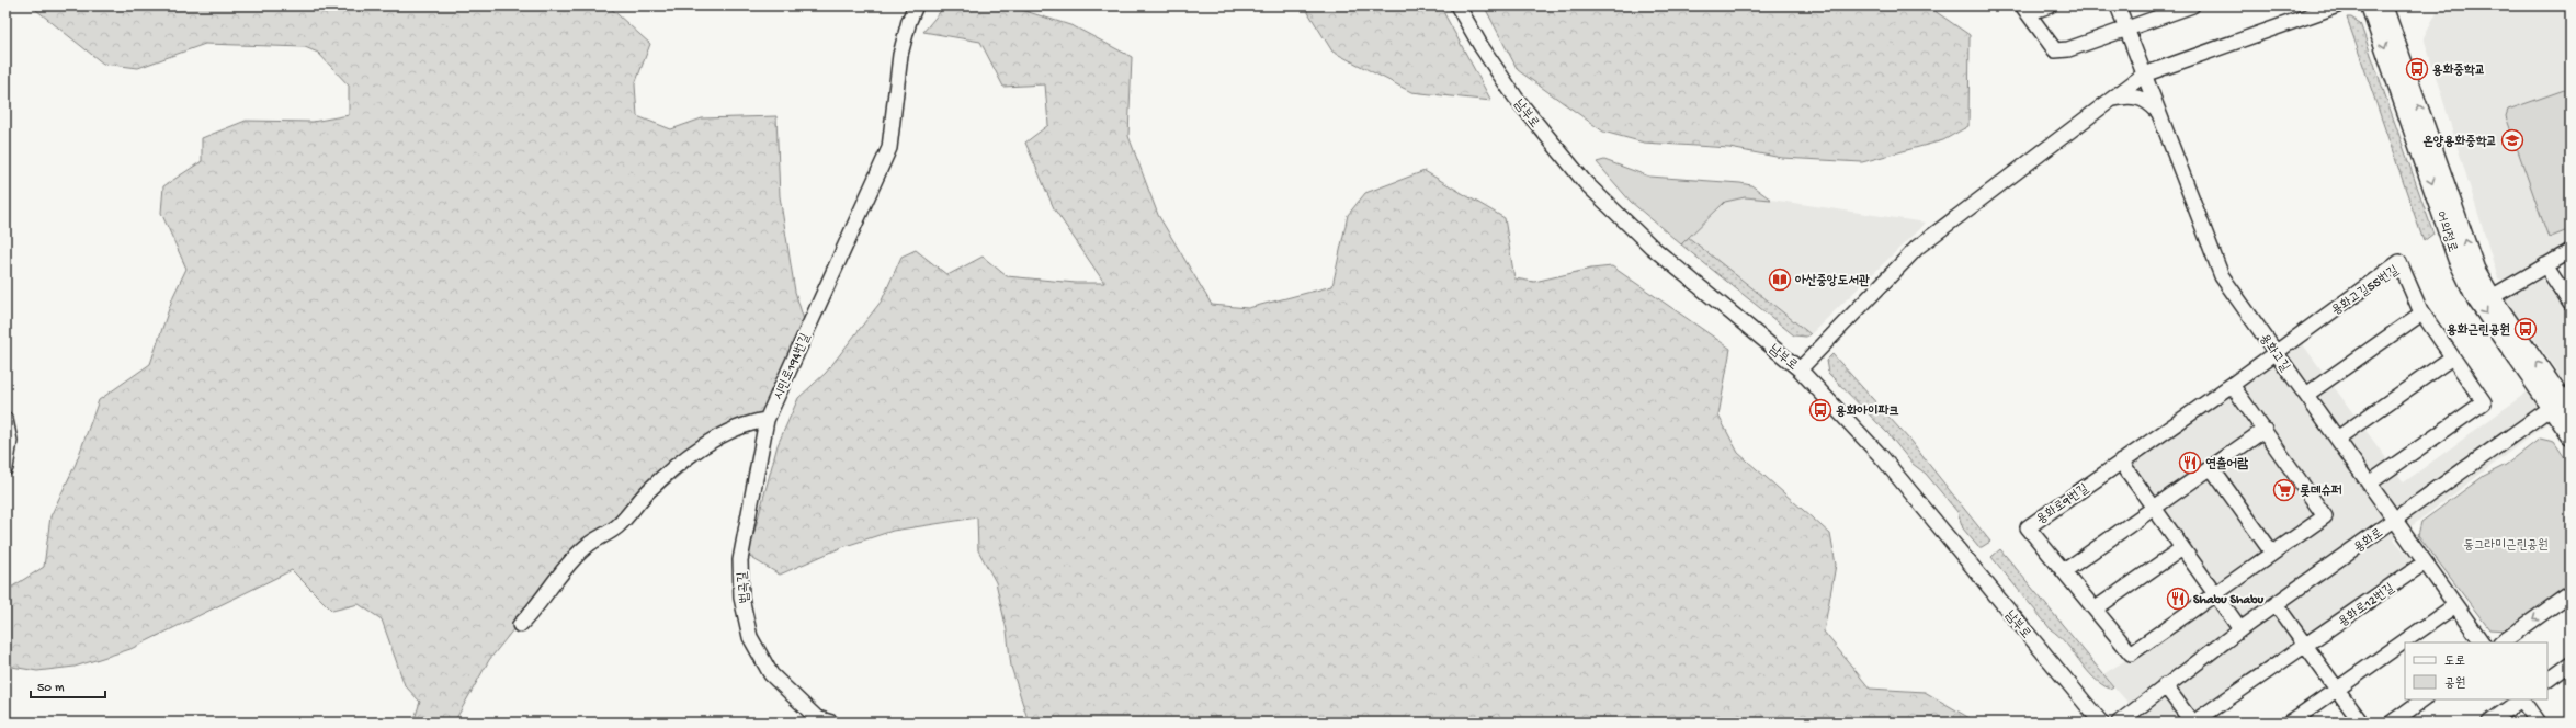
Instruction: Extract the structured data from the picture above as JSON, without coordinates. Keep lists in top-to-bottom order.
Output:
{
  "streets": {
    "main road": ["어의정로"],
    "street": [
      "남부로",
      "용화고길55번길",
      "용화고길",
      "시민로194번길",
      "용화로9번길",
      "용화로",
      "법곡길",
      "용화로12번길"
    ]
  },
  "crossings": [
    ["어의정로", "용화로"],
    ["용화고길55번길", "용화고길"],
    ["용화고길55번길", "용화로9번길"],
    ["용화고길", "용화로9번길"],
    ["용화고길", "용화로"],
    ["용화고길", "용화로12번길"],
    ["시민로194번길", "법곡길"]
  ],
  "parks": ["동그라미근린공원"],
  "places": {
    "bus stop": ["용화중학교", "용화근린공원", "용화아이파크"],
    "school or university": ["온양용화중학교"],
    "library": ["아산중앙도서관"],
    "restaurant": ["연출어람", "Shabu Shabu"],
    "supermarket": ["롯데슈퍼"]
  },
  "legend": ["도로", "공원"],
  "scale_bar": "50 m"
}
